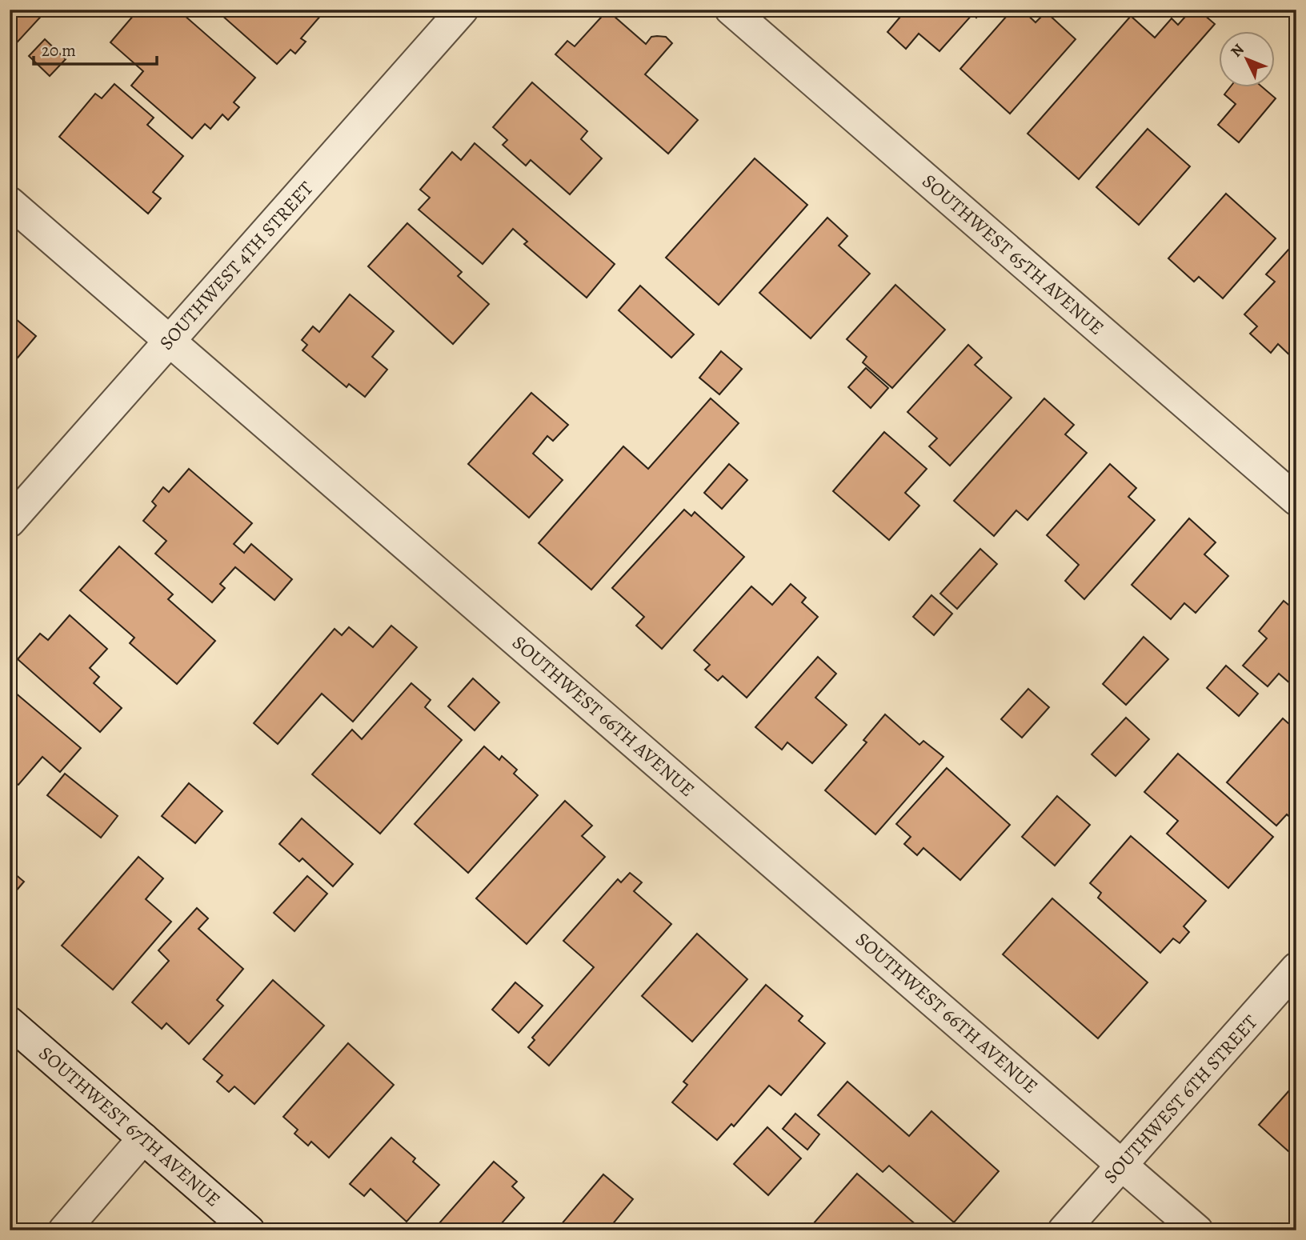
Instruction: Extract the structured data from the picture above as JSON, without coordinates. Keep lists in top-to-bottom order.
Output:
{
  "streets": {
    "street": [
      "SOUTHWEST 65TH AVENUE",
      "SOUTHWEST 4TH STREET",
      "SOUTHWEST 66TH AVENUE",
      "SOUTHWEST 6TH STREET",
      "SOUTHWEST 67TH AVENUE"
    ]
  },
  "crossings": [
    ["SOUTHWEST 4TH STREET", "SOUTHWEST 66TH AVENUE"],
    ["SOUTHWEST 66TH AVENUE", "SOUTHWEST 6TH STREET"]
  ],
  "scale_bar": "20 m",
  "north": "top left"
}
